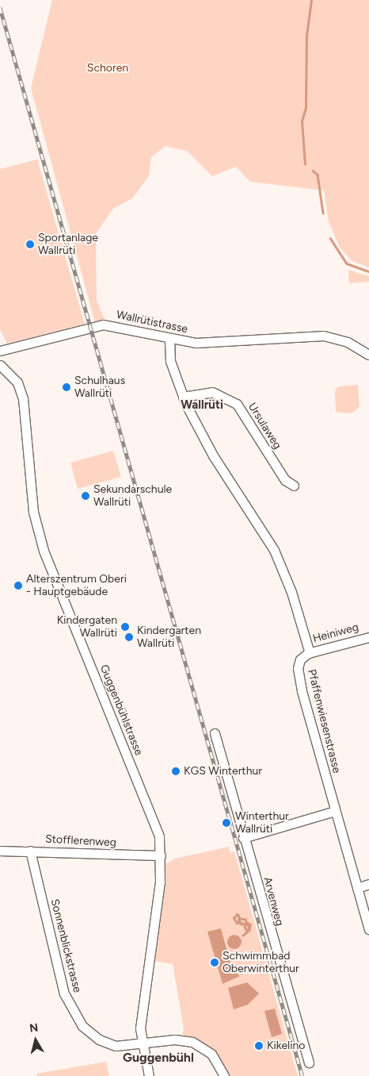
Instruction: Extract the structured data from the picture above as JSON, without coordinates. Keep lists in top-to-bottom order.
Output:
{
  "streets": {
    "street": [
      "Wallrütistrasse",
      "Ursulaweg",
      "Heiniweg",
      "Guggenbühlstrasse",
      "Pfaffenwiesenstrasse",
      "Stofflerenweg",
      "Arvenweg",
      "Sonnenblickstrasse"
    ]
  },
  "crossings": [
    ["Heiniweg", "Pfaffenwiesenstrasse"],
    ["Guggenbühlstrasse", "Stofflerenweg"],
    ["Guggenbühlstrasse", "Sonnenblickstrasse"],
    ["Stofflerenweg", "Sonnenblickstrasse"]
  ],
  "districts": ["Wallrüti", "Guggenbühl"],
  "parks": ["Schoren"],
  "places": [
    "Sportanlage Wallrüti",
    "Schulhaus Wallrüti",
    "Sekundarschule Wallrüti",
    "Alterszentrum Oberi - Hauptgebäude",
    "Kindergaten Wallrüti",
    "Kindergarten Wallrüti",
    "KGS Winterthur",
    "Winterthur Wallrüti",
    "Schwimmbad Oberwinterthur",
    "Kikelino"
  ],
  "north": "top"
}
